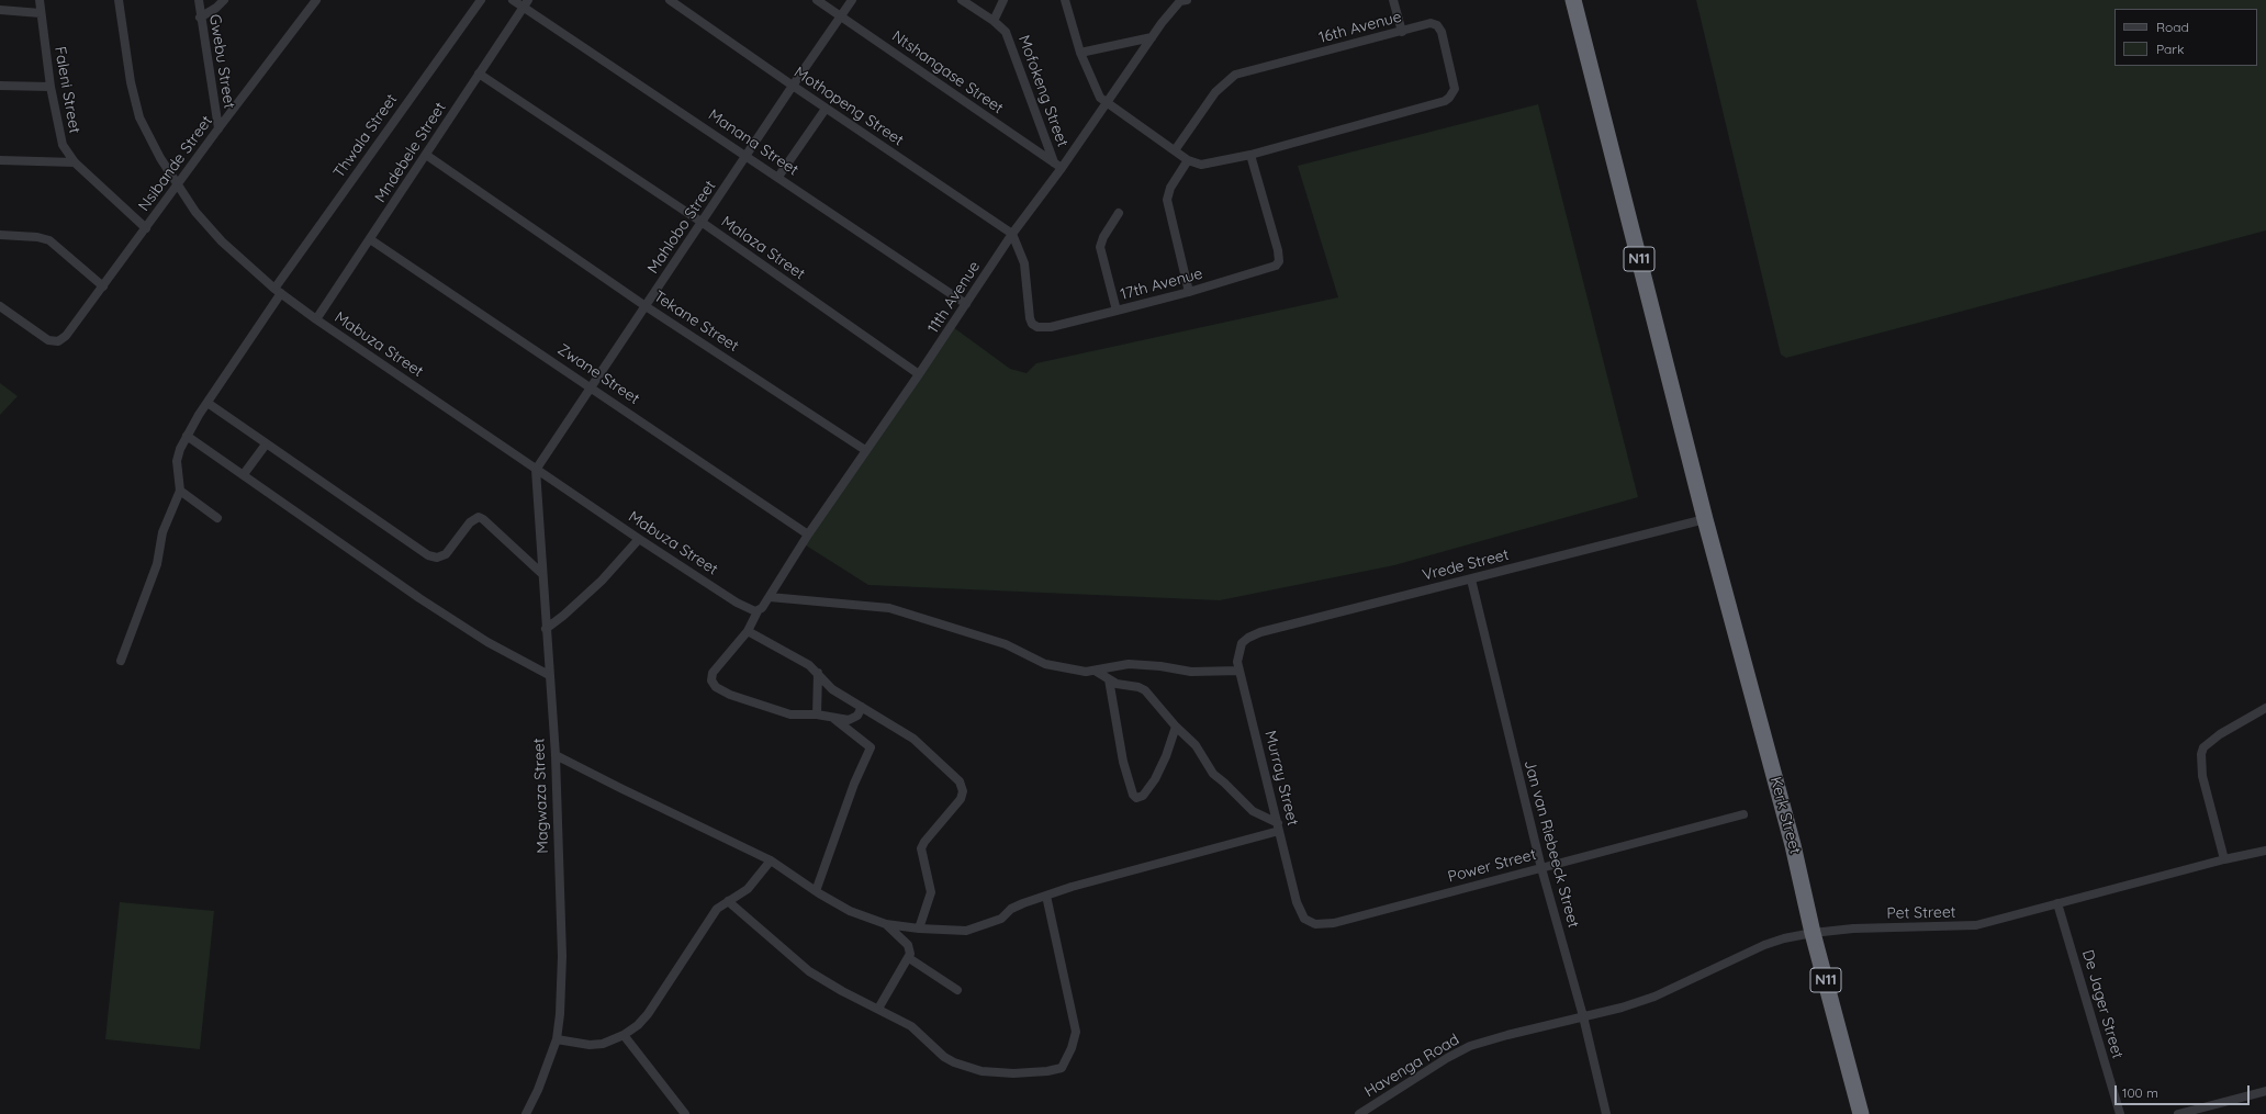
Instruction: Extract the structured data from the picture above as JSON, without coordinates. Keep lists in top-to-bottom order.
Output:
{
  "streets": {
    "highway": ["N11", "Kerk Street"],
    "street": [
      "16th Avenue",
      "Gwebu Street",
      "Ntshangase Street",
      "Faleni Street",
      "Mofokeng Street",
      "Mothopeng Street",
      "Thwala Street",
      "Manana Street",
      "Mndebele Street",
      "Nsibande Street",
      "Mahlobo Street",
      "Malaza Street",
      "17th Avenue",
      "11th Avenue",
      "Tekane Street",
      "Mabuza Street",
      "Zwane Street",
      "Vrede Street",
      "Murray Street",
      "Magwaza Street",
      "Jan van Riebeeck Street",
      "Power Street",
      "Pet Street",
      "De Jager Street",
      "Havenga Road"
    ]
  },
  "crossings": [
    ["16th Avenue", "17th Avenue"],
    ["16th Avenue", "11th Avenue"],
    ["Gwebu Street", "Nsibande Street"],
    ["Ntshangase Street", "Mofokeng Street"],
    ["Ntshangase Street", "Mahlobo Street"],
    ["Ntshangase Street", "11th Avenue"],
    ["Faleni Street", "Nsibande Street"],
    ["Mothopeng Street", "Mahlobo Street"],
    ["Mothopeng Street", "17th Avenue"],
    ["Mothopeng Street", "11th Avenue"],
    ["Thwala Street", "Mabuza Street"],
    ["Manana Street", "Mndebele Street"],
    ["Manana Street", "Mahlobo Street"],
    ["Manana Street", "11th Avenue"],
    ["Mndebele Street", "Malaza Street"],
    ["Mndebele Street", "Tekane Street"],
    ["Mndebele Street", "Mabuza Street"],
    ["Mndebele Street", "Zwane Street"],
    ["Nsibande Street", "Mabuza Street"],
    ["Mahlobo Street", "Malaza Street"],
    ["Mahlobo Street", "Tekane Street"],
    ["Mahlobo Street", "Mabuza Street"],
    ["Mahlobo Street", "Zwane Street"],
    ["Mahlobo Street", "Magwaza Street"],
    ["Malaza Street", "11th Avenue"],
    ["N11", "Vrede Street"],
    ["N11", "Kerk Street"],
    ["17th Avenue", "11th Avenue"],
    ["11th Avenue", "Tekane Street"],
    ["11th Avenue", "Mabuza Street"],
    ["11th Avenue", "Zwane Street"],
    ["Mabuza Street", "Magwaza Street"],
    ["Vrede Street", "Murray Street"],
    ["Vrede Street", "Kerk Street"],
    ["Vrede Street", "Jan van Riebeeck Street"],
    ["Murray Street", "Power Street"],
    ["Kerk Street", "Pet Street"],
    ["Jan van Riebeeck Street", "Power Street"],
    ["Jan van Riebeeck Street", "Pet Street"],
    ["Jan van Riebeeck Street", "Havenga Road"],
    ["Pet Street", "De Jager Street"],
    ["Pet Street", "Havenga Road"]
  ],
  "legend": ["Road", "Park"],
  "scale_bar": "100 m"
}
